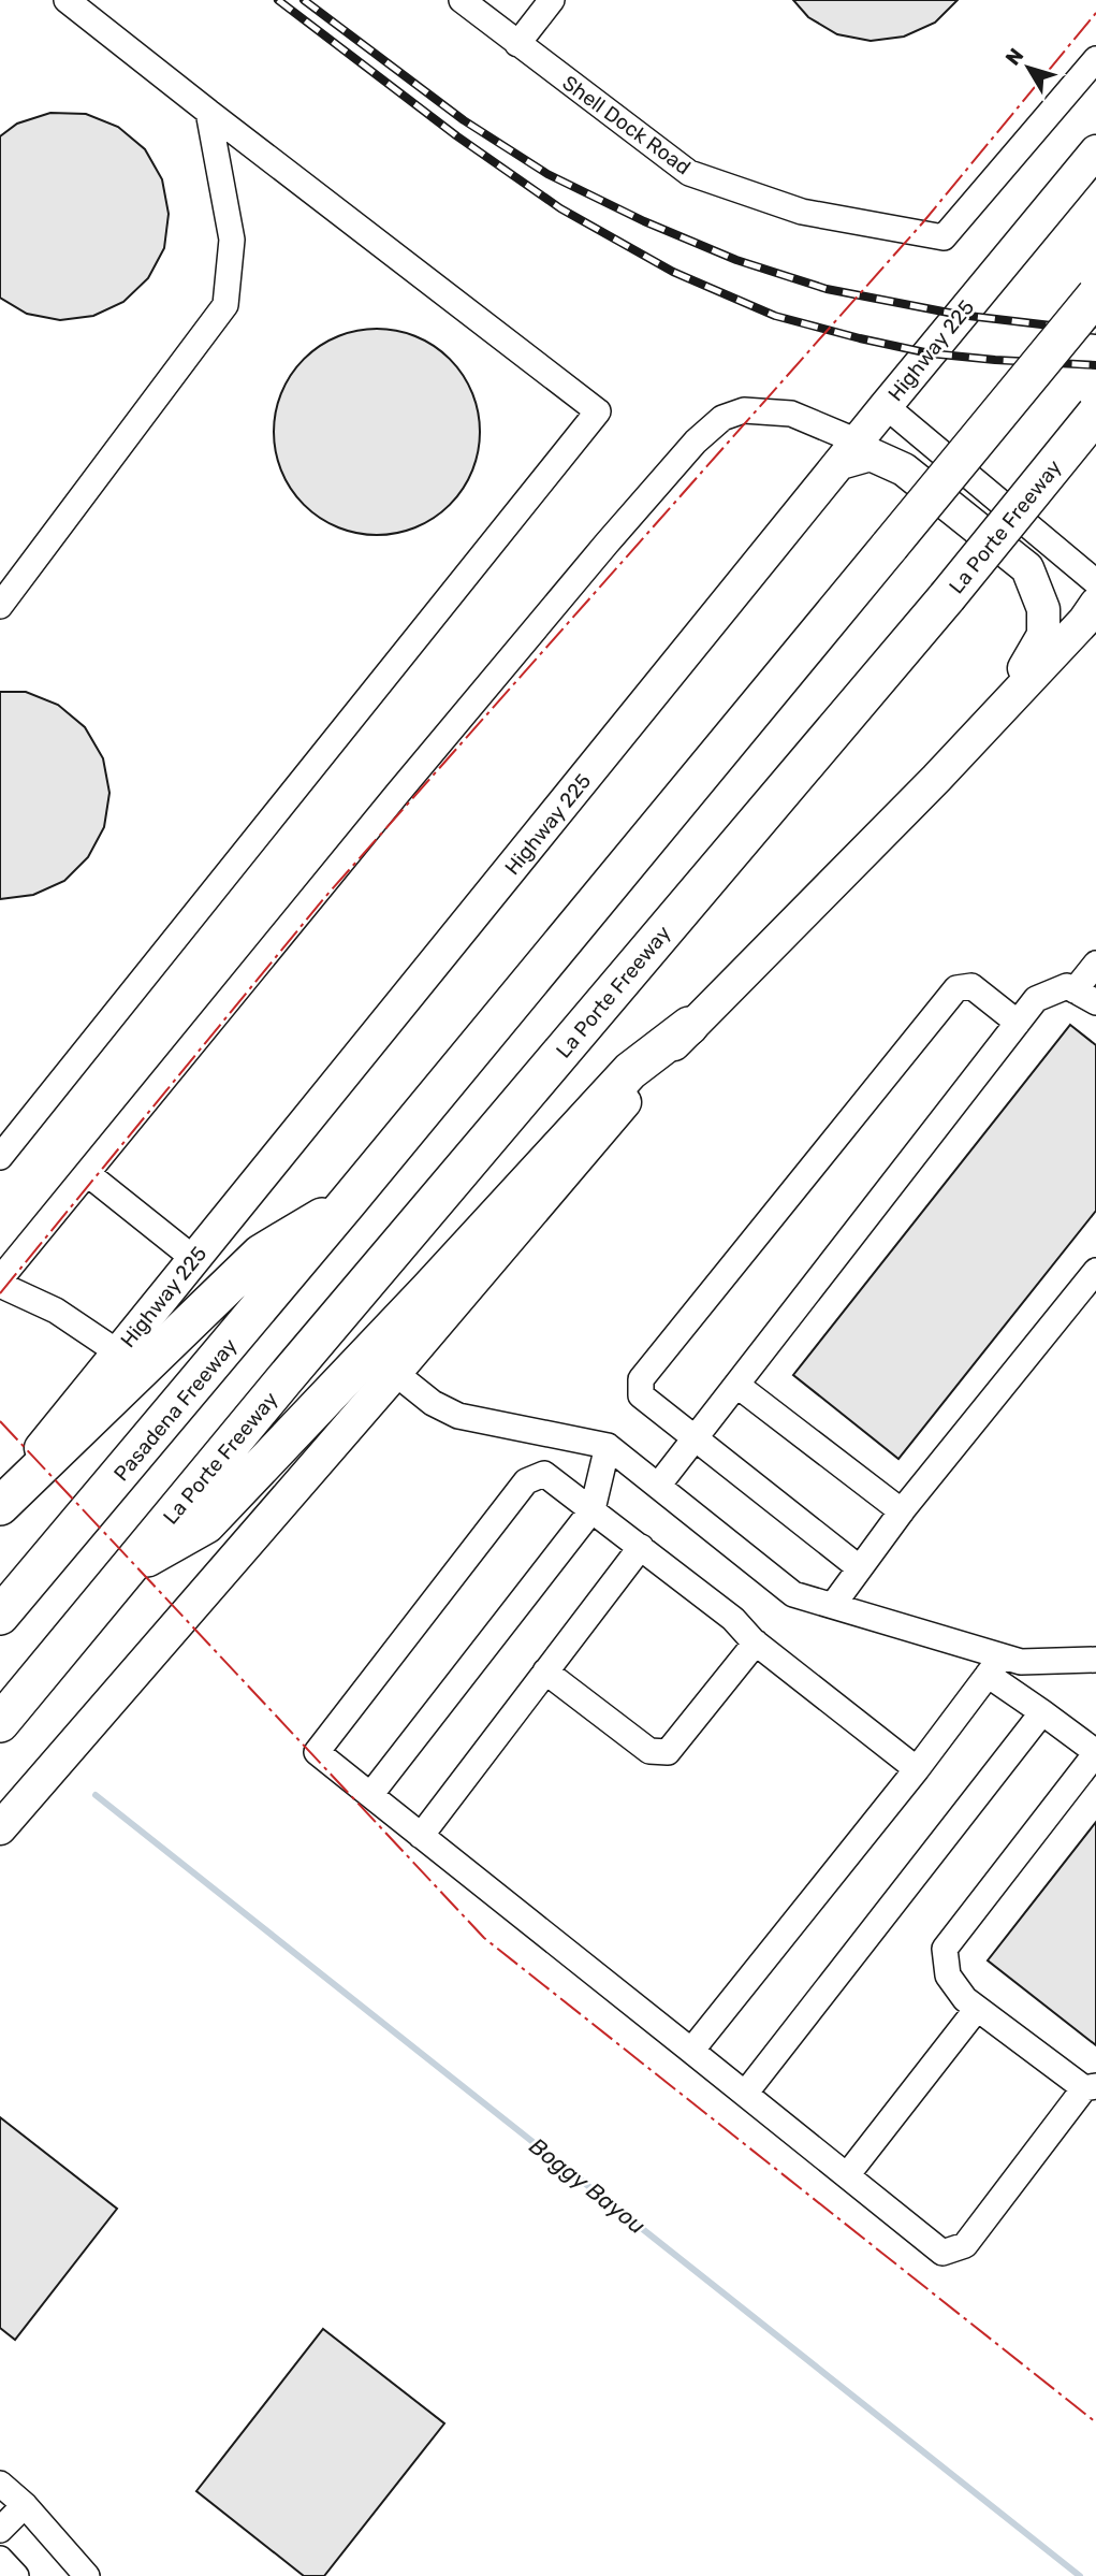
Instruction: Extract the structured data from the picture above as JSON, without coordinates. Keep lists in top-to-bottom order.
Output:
{
  "streets": {
    "highway": ["La Porte Freeway", "Pasadena Freeway"],
    "main road": ["Highway 225"],
    "street": ["Shell Dock Road"]
  },
  "water": ["Boggy Bayou"],
  "north": "top left"
}
